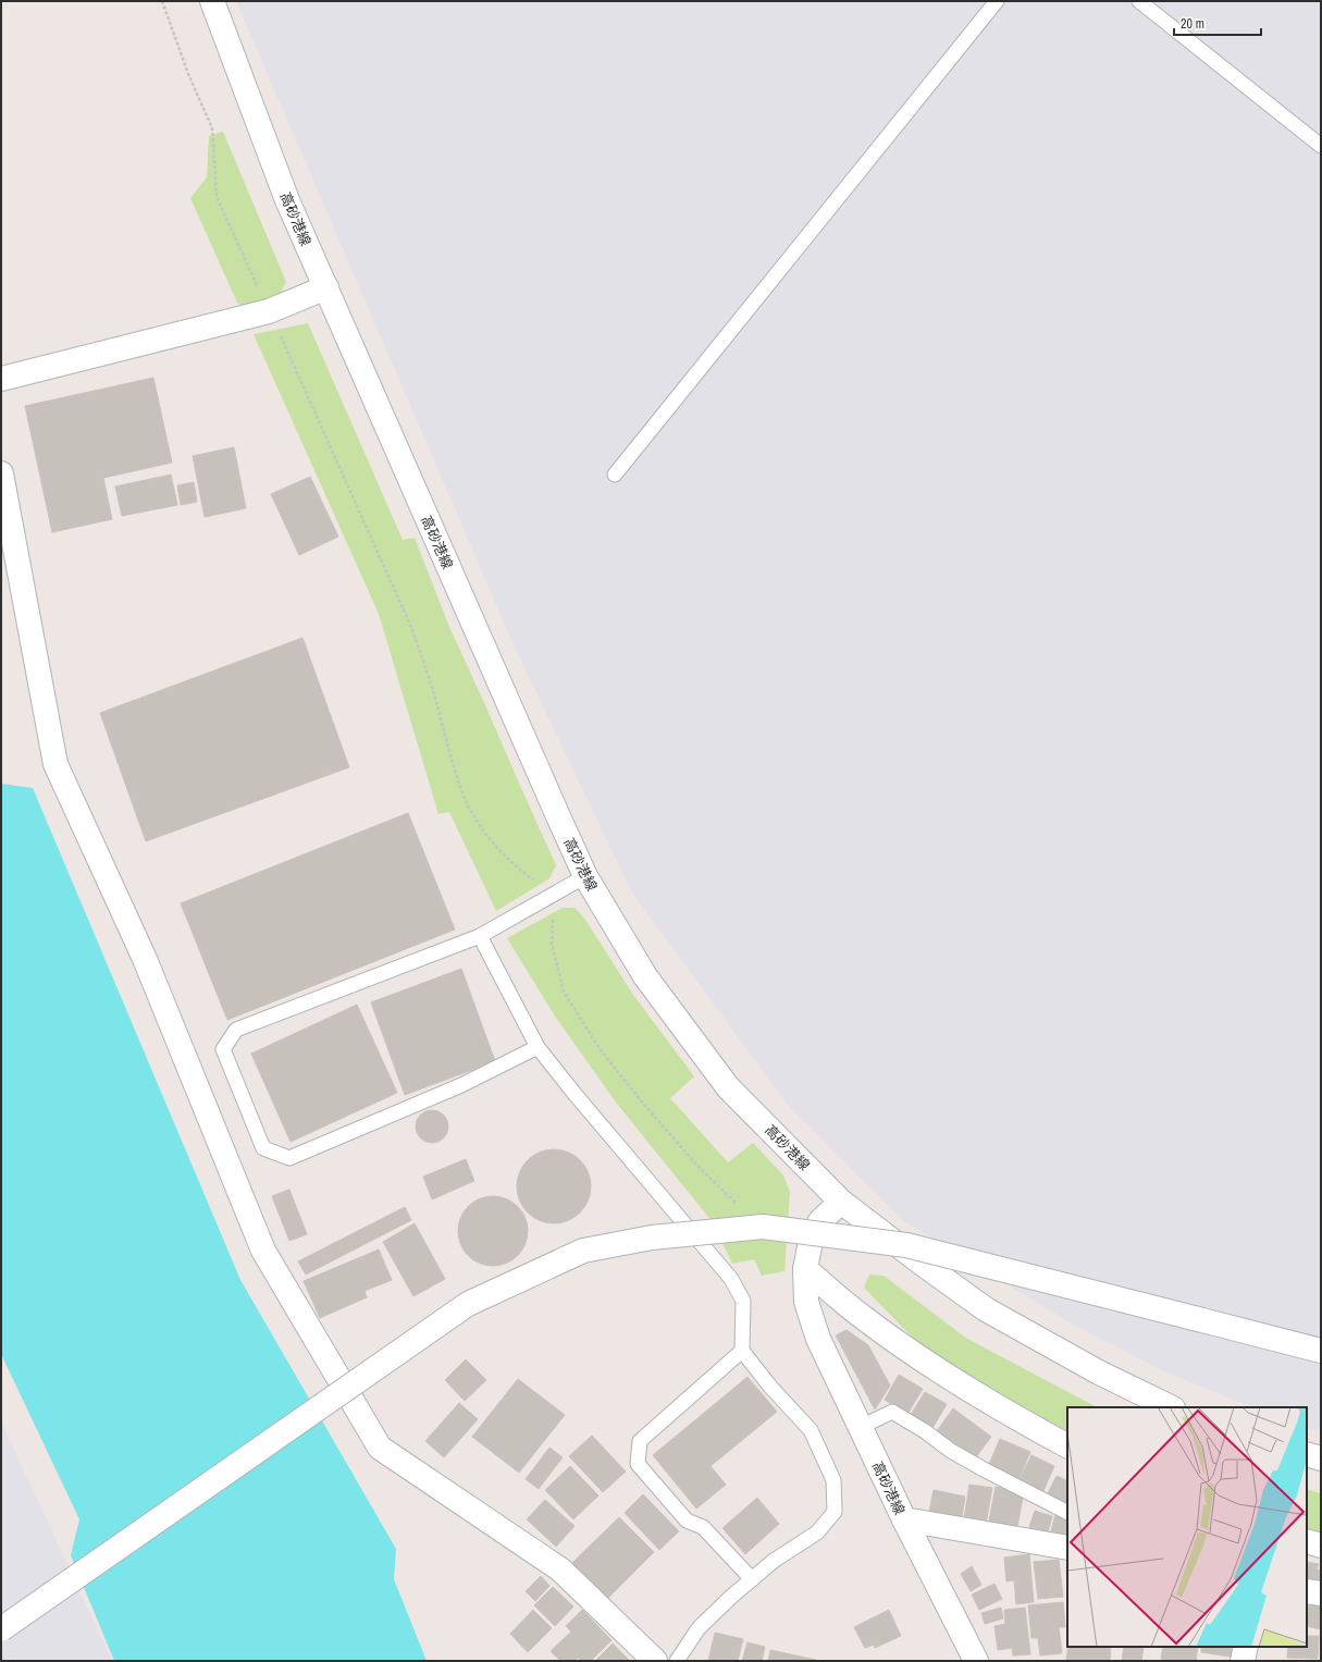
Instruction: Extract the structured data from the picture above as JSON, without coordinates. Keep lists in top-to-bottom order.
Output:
{
  "streets": {
    "street": ["高砂港線"]
  },
  "scale_bar": "20 m"
}
